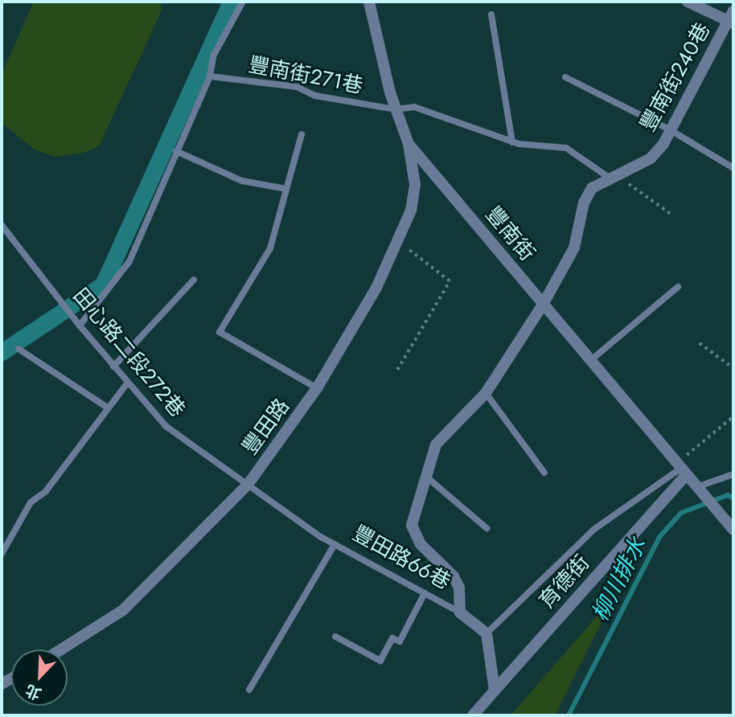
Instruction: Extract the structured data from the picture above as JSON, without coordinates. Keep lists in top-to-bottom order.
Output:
{
  "streets": {
    "street": [
      "豐南街240巷",
      "豐南街",
      "豐田路",
      "豐田路66巷",
      "育德街"
    ],
    "lane": ["豐南街271巷", "田心路二段272巷"]
  },
  "crossings": [
    ["豐南街271巷", "豐南街240巷"],
    ["豐南街271巷", "豐南街"],
    ["豐南街240巷", "豐南街"],
    ["豐南街240巷", "豐田路66巷"],
    ["豐南街", "豐田路"],
    ["豐南街", "育德街"],
    ["田心路二段272巷", "豐田路"],
    ["田心路二段272巷", "豐田路66巷"],
    ["豐田路", "豐田路66巷"],
    ["豐田路66巷", "育德街"]
  ],
  "water": ["柳川排水"],
  "north": "bottom left"
}
